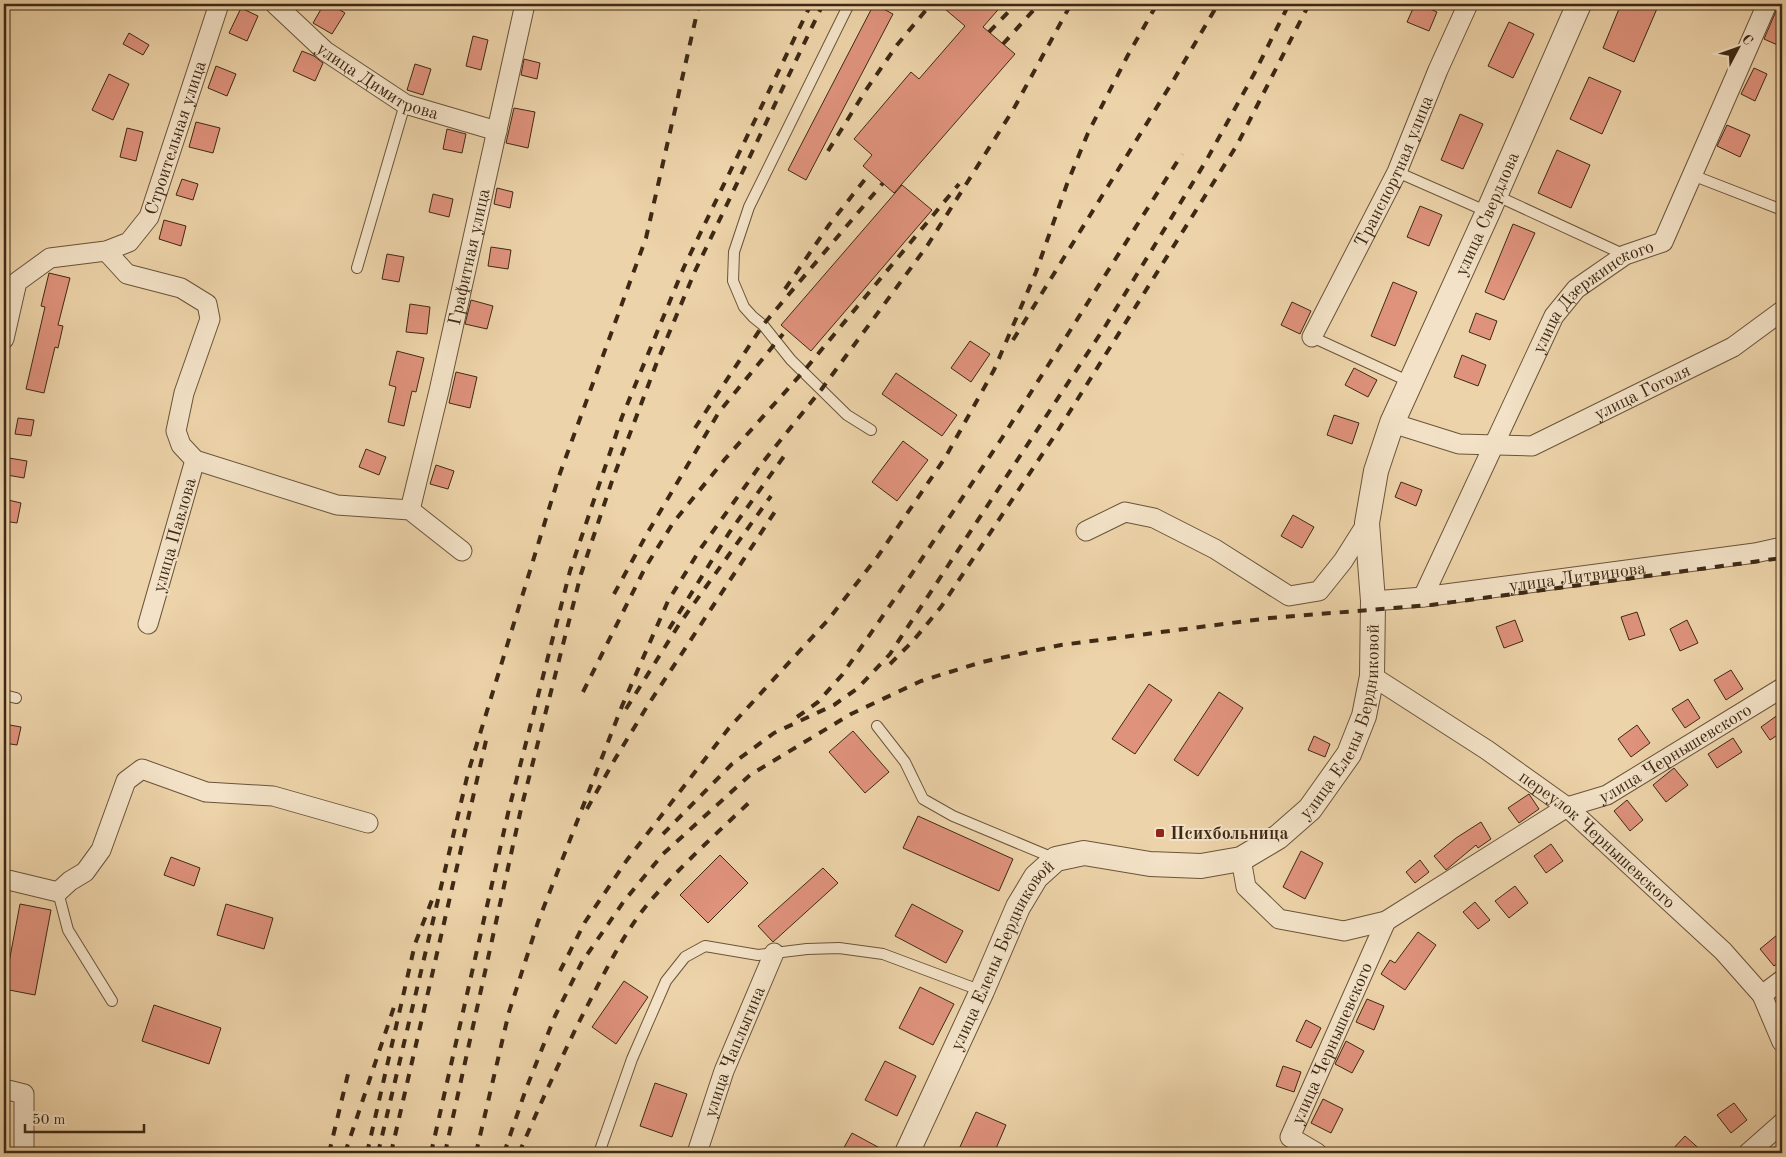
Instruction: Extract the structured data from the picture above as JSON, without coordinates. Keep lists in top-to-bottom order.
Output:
{
  "streets": {
    "street": [
      "улица Димитрова",
      "Строительная улица",
      "Транспортная улица",
      "улица Свердлова",
      "Графитная улица",
      "улица Дзержинского",
      "улица Гоголя",
      "улица Павлова",
      "улица Литвинова",
      "улица Елены Бердниковой",
      "улица Чернышевского",
      "переулок Чернышевского",
      "улица Чаплыгина"
    ]
  },
  "crossings": [
    ["улица Димитрова", "Графитная улица"],
    ["Строительная улица", "улица Павлова"],
    ["улица Свердлова", "улица Гоголя"],
    ["улица Свердлова", "улица Елены Бердниковой"],
    ["улица Дзержинского", "улица Гоголя"],
    ["улица Дзержинского", "улица Литвинова"],
    ["улица Гоголя", "улица Елены Бердниковой"],
    ["улица Литвинова", "улица Елены Бердниковой"],
    ["улица Елены Бердниковой", "улица Чернышевского"],
    ["улица Елены Бердниковой", "переулок Чернышевского"],
    ["улица Чернышевского", "переулок Чернышевского"]
  ],
  "places": {
    "transit": ["Психбольница"]
  },
  "scale_bar": "50 m",
  "north": "top right"
}
